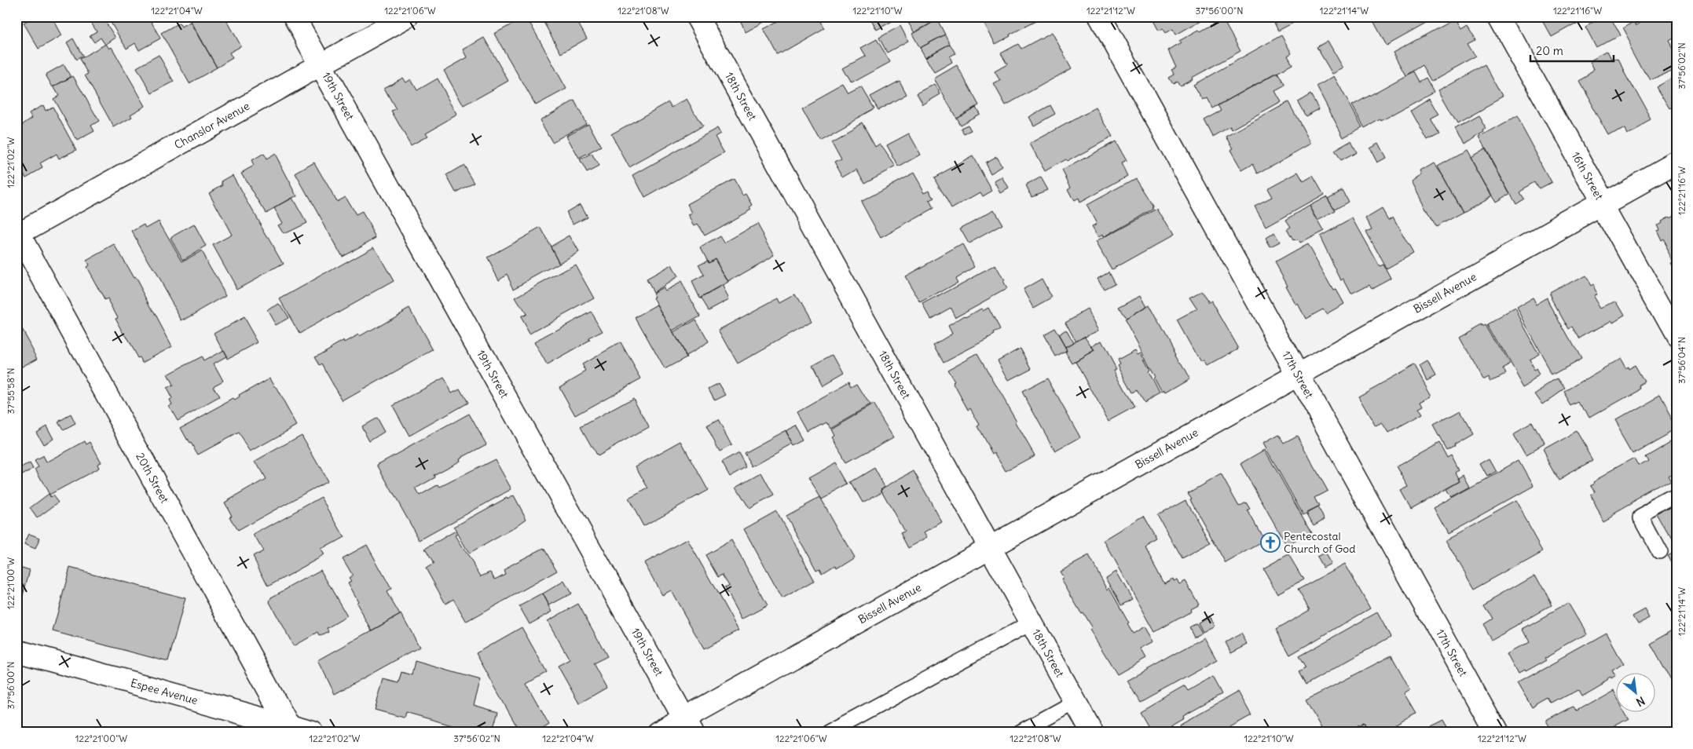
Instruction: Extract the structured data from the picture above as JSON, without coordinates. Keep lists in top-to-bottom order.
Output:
{
  "streets": {
    "street": [
      "19th Street",
      "18th Street",
      "Chanslor Avenue",
      "16th Street",
      "Bissell Avenue",
      "17th Street",
      "20th Street",
      "Espee Avenue"
    ]
  },
  "crossings": [
    ["19th Street", "Chanslor Avenue"],
    ["19th Street", "Bissell Avenue"],
    ["18th Street", "Bissell Avenue"],
    ["Chanslor Avenue", "20th Street"],
    ["16th Street", "Bissell Avenue"],
    ["Bissell Avenue", "17th Street"],
    ["20th Street", "Espee Avenue"]
  ],
  "places": {
    "church": ["Pentecostal Church of God"]
  },
  "scale_bar": "20 m",
  "north": "bottom right",
  "coordinates": [
    "122°21'04\"W",
    "122°21'06\"W",
    "122°21'08\"W",
    "122°21'10\"W",
    "122°21'12\"W",
    "37°56'00\"N",
    "122°21'14\"W",
    "122°21'16\"W",
    "37°56'02\"N",
    "122°21'02\"W",
    "37°56'04\"N",
    "37°55'58\"N",
    "122°21'00\"W"
  ]
}
